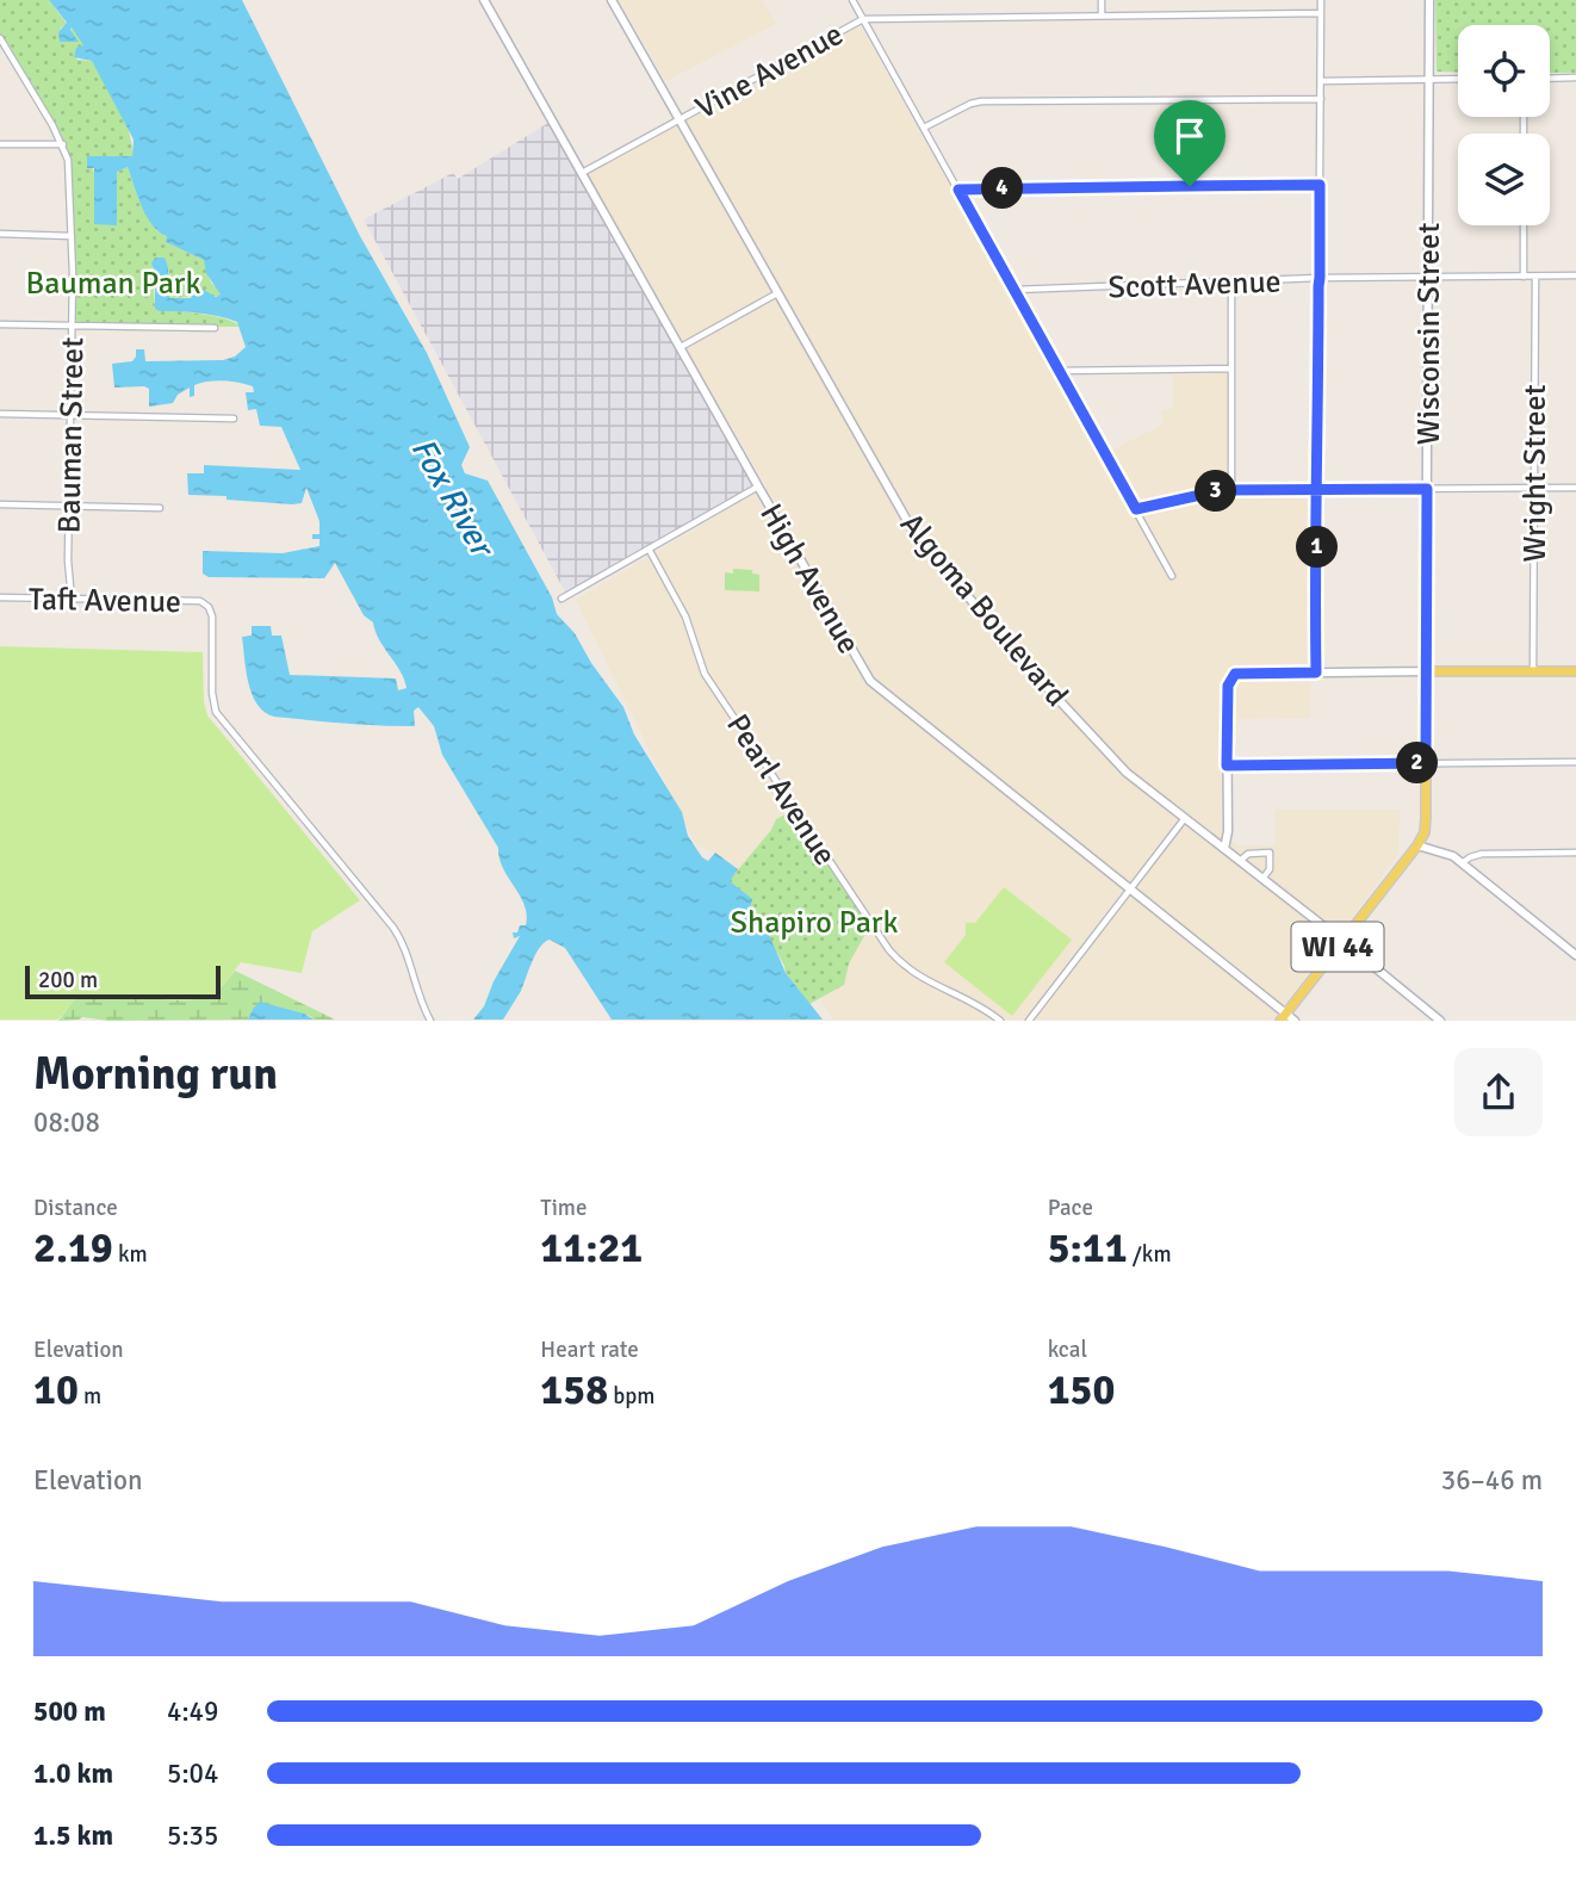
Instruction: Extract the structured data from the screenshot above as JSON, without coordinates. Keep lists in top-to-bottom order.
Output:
{
  "streets": {
    "main road": [
      "Wisconsin Street",
      "High Avenue",
      "Algoma Boulevard",
      "WI 44"
    ],
    "street": [
      "Vine Avenue",
      "Scott Avenue",
      "Bauman Street",
      "Wright Street",
      "Taft Avenue",
      "Pearl Avenue"
    ]
  },
  "crossings": [
    ["Vine Avenue", "High Avenue"],
    ["Vine Avenue", "Algoma Boulevard"],
    ["Scott Avenue", "Wisconsin Street"],
    ["Scott Avenue", "Wright Street"],
    ["Wisconsin Street", "High Avenue"],
    ["Wisconsin Street", "Algoma Boulevard"],
    ["Bauman Street", "Taft Avenue"]
  ],
  "water": ["Fox River"],
  "parks": ["Bauman Park", "Shapiro Park"],
  "scale_bar": "200 m",
  "page": {
    "pins": [
      "4",
      "3",
      "1",
      "2"
    ],
    "scale": "200 m",
    "heading": ["Morning run", "08:08"],
    "stats": [
      ["Distance", "2.19 km"],
      ["Time", "11:21"],
      ["Pace", "5:11 /km"],
      ["Elevation", "10 m"],
      ["Heart rate", "158 bpm"],
      ["kcal", "150"]
    ],
    "chart": ["Elevation", "36–46 m"],
    "list": [
      {
        "name": "500 m",
        "note": "4:49"
      },
      {
        "name": "1.0 km",
        "note": "5:04"
      },
      {
        "name": "1.5 km",
        "note": "5:35"
      }
    ]
  }
}
